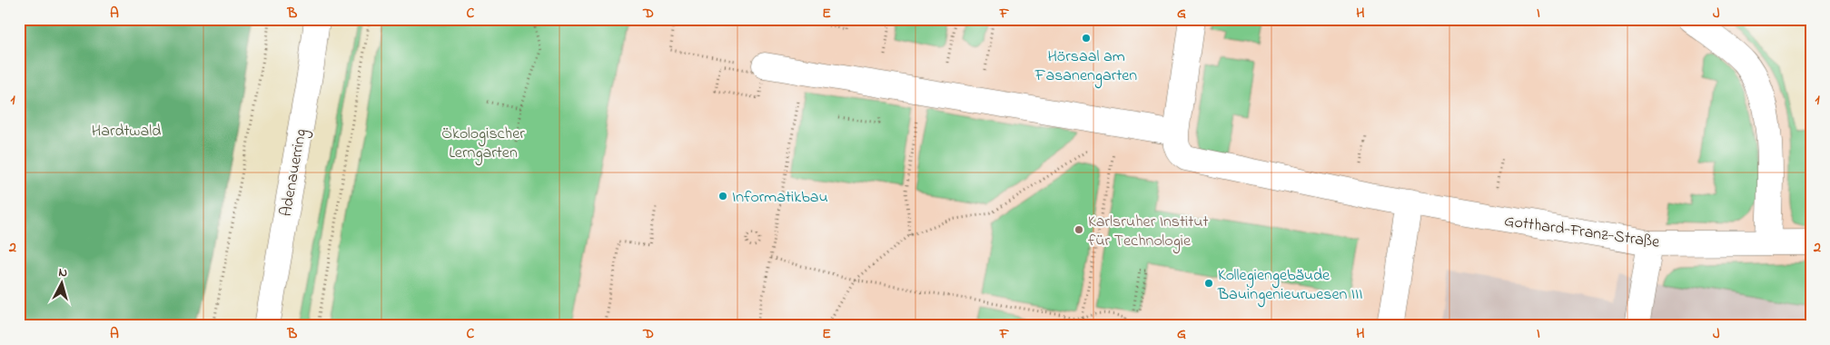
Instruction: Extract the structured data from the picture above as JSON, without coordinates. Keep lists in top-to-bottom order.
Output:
{
  "streets": {
    "street": ["Adenauerring", "Gotthard-Franz-Straße"]
  },
  "parks": ["Hardtwald", "Ökologischer Lerngarten"],
  "places": [
    "Hörsaal am Fasanengarten",
    "Informatikbau",
    "Karlsruher Institut für Technologie",
    "Kollegiengebäude Bauingenieurwesen III"
  ],
  "north": "top",
  "grid": {
    "columns": [
      "A",
      "B",
      "C",
      "D",
      "E",
      "F",
      "G",
      "H",
      "I",
      "J"
    ],
    "rows": ["1", "2"]
  }
}
